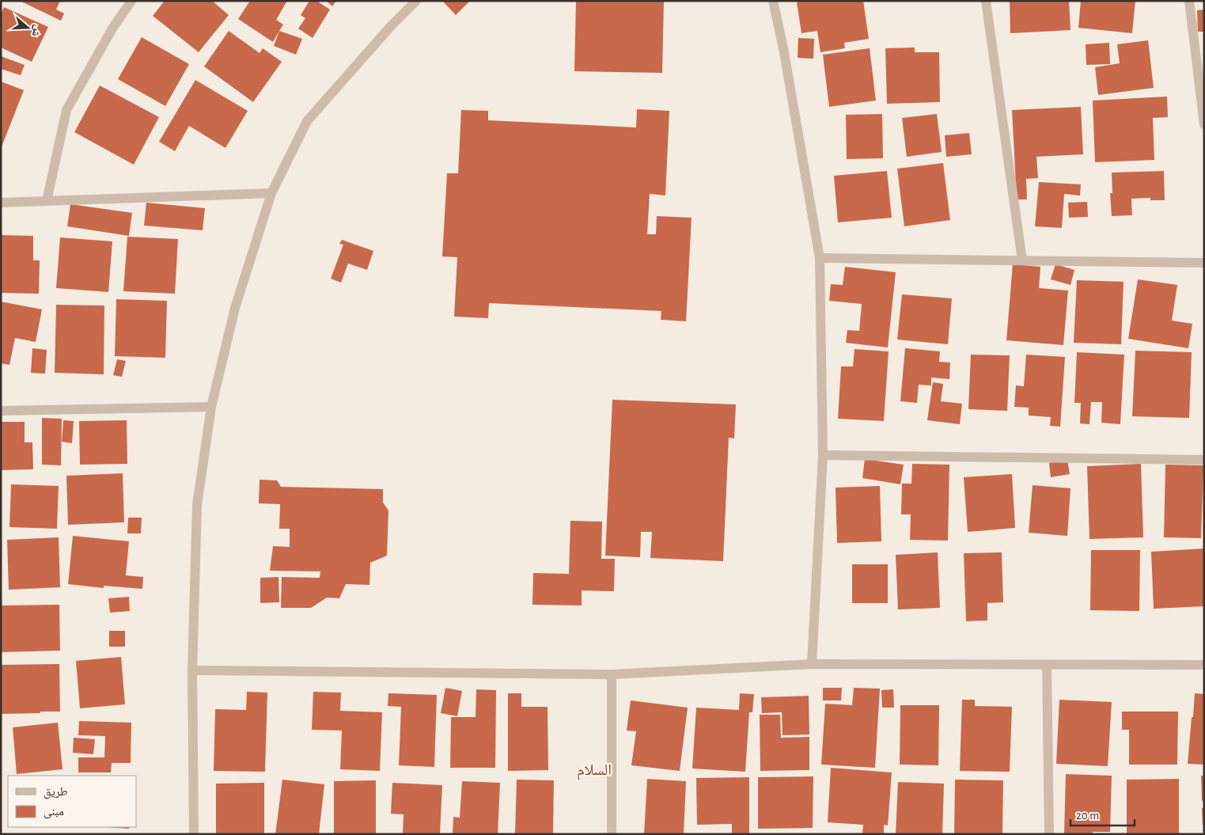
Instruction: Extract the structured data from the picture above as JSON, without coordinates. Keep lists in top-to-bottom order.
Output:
{
  "districts": ["السلام"],
  "legend": ["طريق", "مبنى"],
  "scale_bar": "20 m",
  "north": "right"
}
